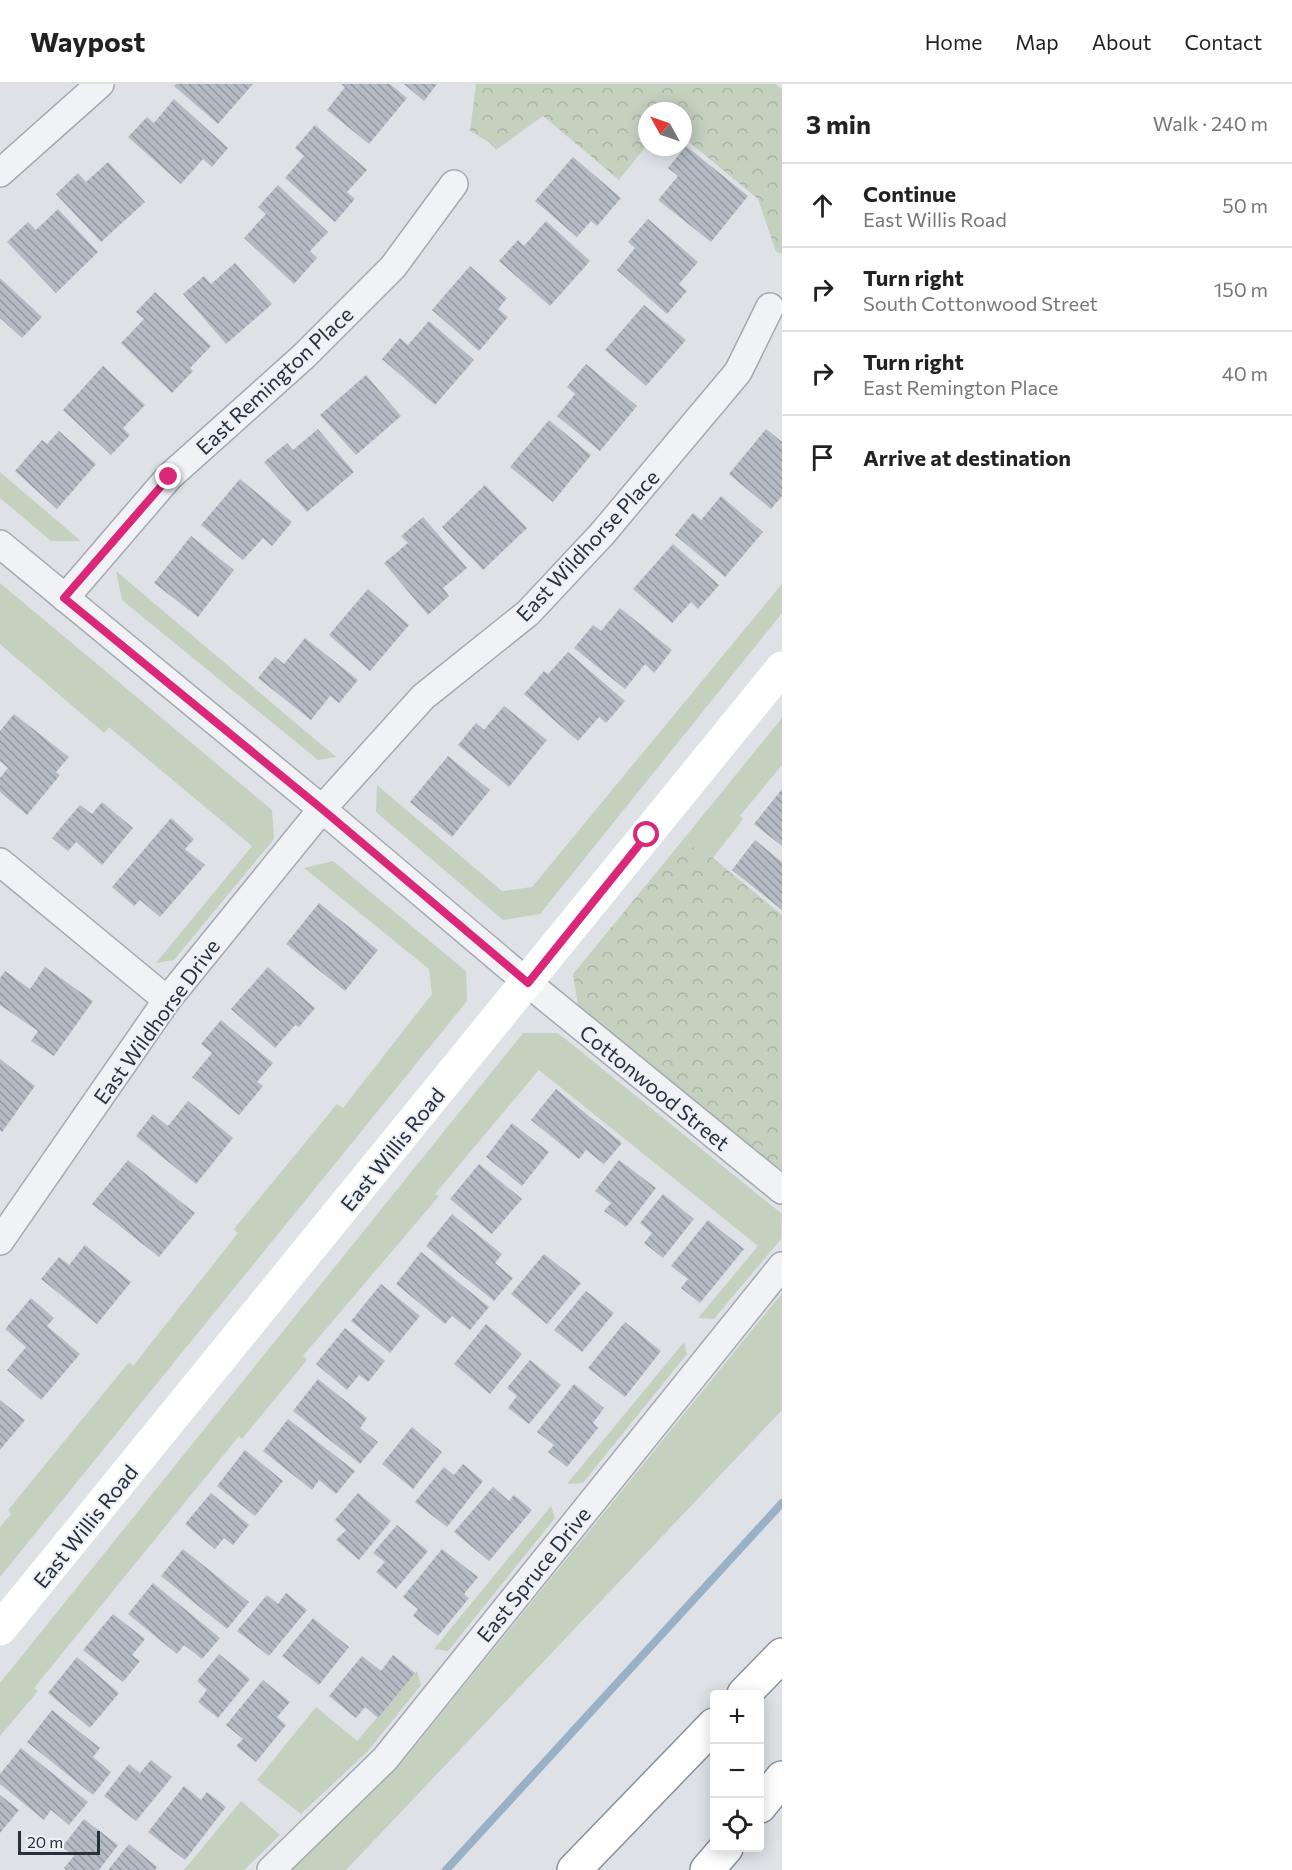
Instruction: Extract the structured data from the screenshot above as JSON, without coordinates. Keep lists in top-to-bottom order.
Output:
{
  "streets": {
    "main road": ["East Willis Road"],
    "street": [
      "East Remington Place",
      "East Wildhorse Place",
      "East Wildhorse Drive",
      "Cottonwood Street",
      "East Spruce Drive"
    ]
  },
  "crossings": [
    ["East Remington Place", "Cottonwood Street"],
    ["East Wildhorse Place", "East Wildhorse Drive"],
    ["East Wildhorse Place", "Cottonwood Street"],
    ["East Wildhorse Drive", "Cottonwood Street"],
    ["Cottonwood Street", "East Willis Road"]
  ],
  "scale_bar": "20 m",
  "north": "top left",
  "page": {
    "header": "Waypost",
    "nav": [
      "Home",
      "Map",
      "About",
      "Contact"
    ],
    "heading": ["3 min", "Walk · 240 m"],
    "list": [
      ["Continue", "East Willis Road", "50 m"],
      ["Turn right", "South Cottonwood Street", "150 m"],
      ["Turn right", "East Remington Place", "40 m"],
      "Arrive at destination"
    ],
    "map_buttons": ["+", "−"],
    "scale": "20 m"
  }
}
